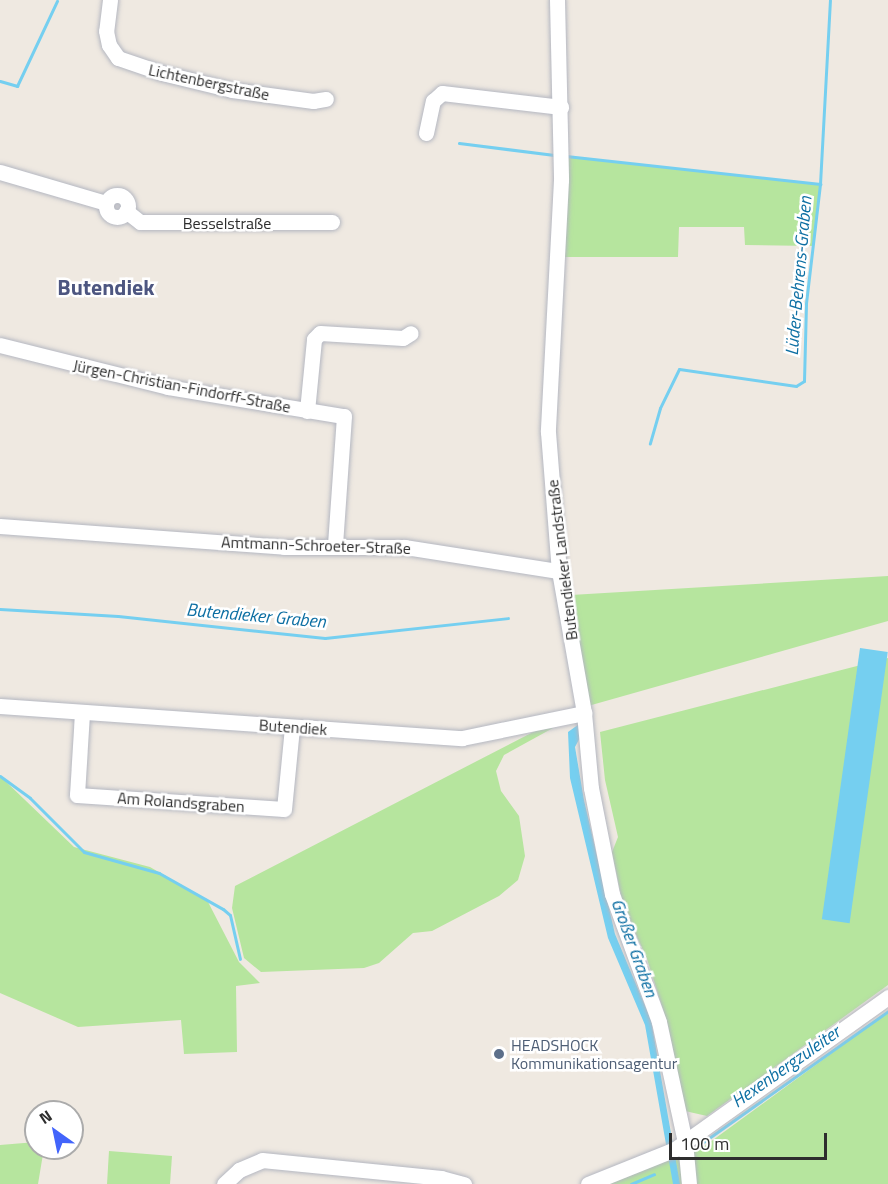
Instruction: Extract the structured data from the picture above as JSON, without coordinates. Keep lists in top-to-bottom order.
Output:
{
  "streets": {
    "street": [
      "Lichtenbergstraße",
      "Besselstraße",
      "Jürgen-Christian-Findorff-Straße",
      "Amtmann-Schroeter-Straße",
      "Butendieker Landstraße",
      "Butendiek",
      "Am Rolandsgraben"
    ]
  },
  "crossings": [
    ["Jürgen-Christian-Findorff-Straße", "Amtmann-Schroeter-Straße"],
    ["Amtmann-Schroeter-Straße", "Butendieker Landstraße"],
    ["Butendieker Landstraße", "Butendiek"],
    ["Butendiek", "Am Rolandsgraben"]
  ],
  "districts": ["Butendiek"],
  "water": [
    "Lüder-Behrens-Graben",
    "Butendieker Graben",
    "Großer Graben",
    "Hexenbergzuleiter"
  ],
  "places": ["HEADSHOCK Kommunikationsagentur"],
  "scale_bar": "100 m",
  "north": "top left"
}
